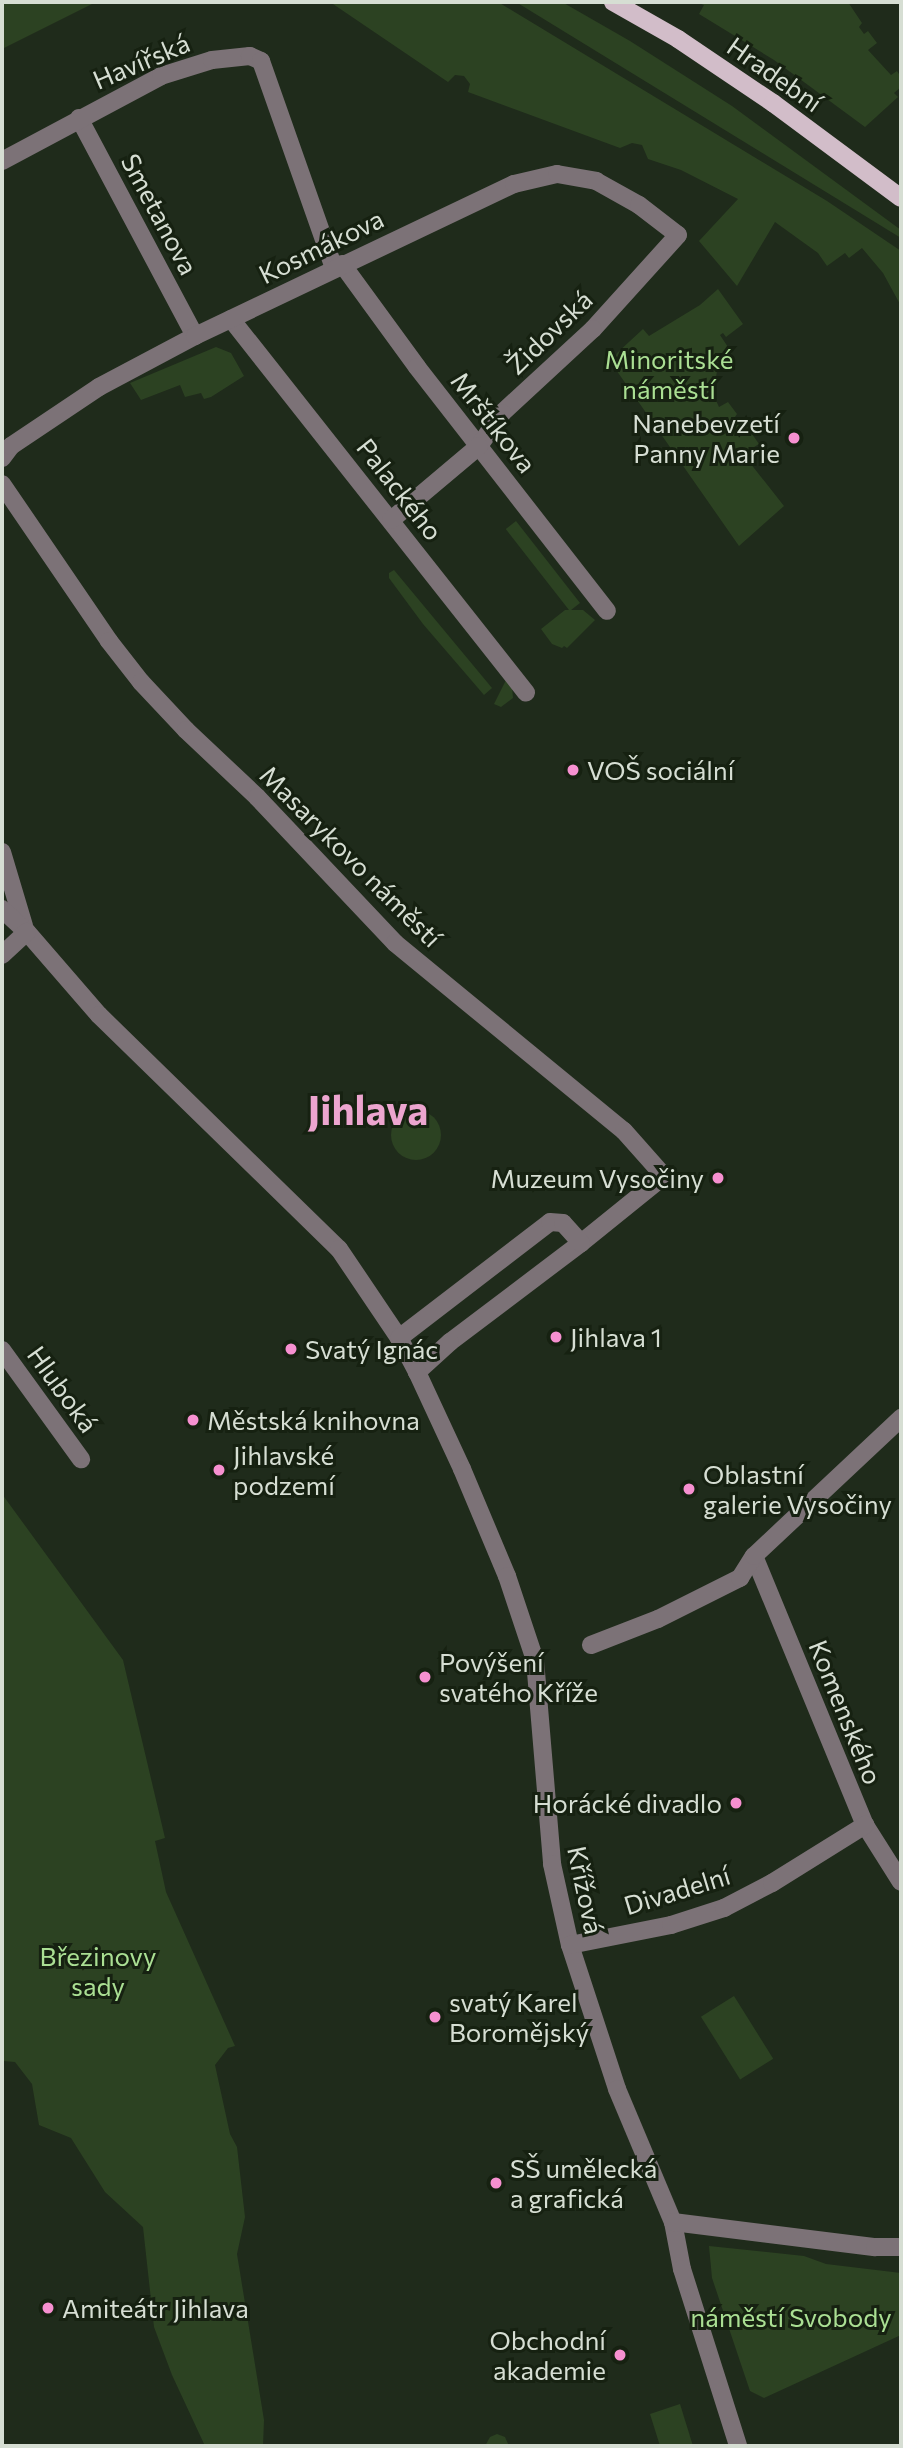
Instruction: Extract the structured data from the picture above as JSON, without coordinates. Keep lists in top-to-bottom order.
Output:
{
  "streets": {
    "main road": ["Hradební"],
    "street": [
      "Havířská",
      "Smetanova",
      "Kosmákova",
      "Židovská",
      "Mrštíkova",
      "Palackého",
      "Masarykovo náměstí",
      "Hluboká",
      "Komenského",
      "Křížová",
      "Divadelní"
    ]
  },
  "crossings": [
    ["Havířská", "Smetanova"],
    ["Havířská", "Kosmákova"],
    ["Havířská", "Mrštíkova"],
    ["Smetanova", "Kosmákova"],
    ["Kosmákova", "Židovská"],
    ["Kosmákova", "Mrštíkova"],
    ["Kosmákova", "Palackého"],
    ["Židovská", "Mrštíkova"],
    ["Židovská", "Palackého"],
    ["Masarykovo náměstí", "Křížová"],
    ["Komenského", "Divadelní"],
    ["Křížová", "Divadelní"]
  ],
  "districts": ["Jihlava"],
  "parks": ["Minoritské náměstí", "Březinovy sady", "náměstí Svobody"],
  "places": [
    "Nanebevzetí Panny Marie",
    "VOŠ sociální",
    "Muzeum Vysočiny",
    "Jihlava 1",
    "Svatý Ignác",
    "Městská knihovna",
    "Jihlavské podzemí",
    "Oblastní galerie Vysočiny",
    "Povýšení svatého Kříže",
    "Horácké divadlo",
    "svatý Karel Boromějský",
    "SŠ umělecká a grafická",
    "Amiteátr Jihlava",
    "Obchodní akademie"
  ]
}
